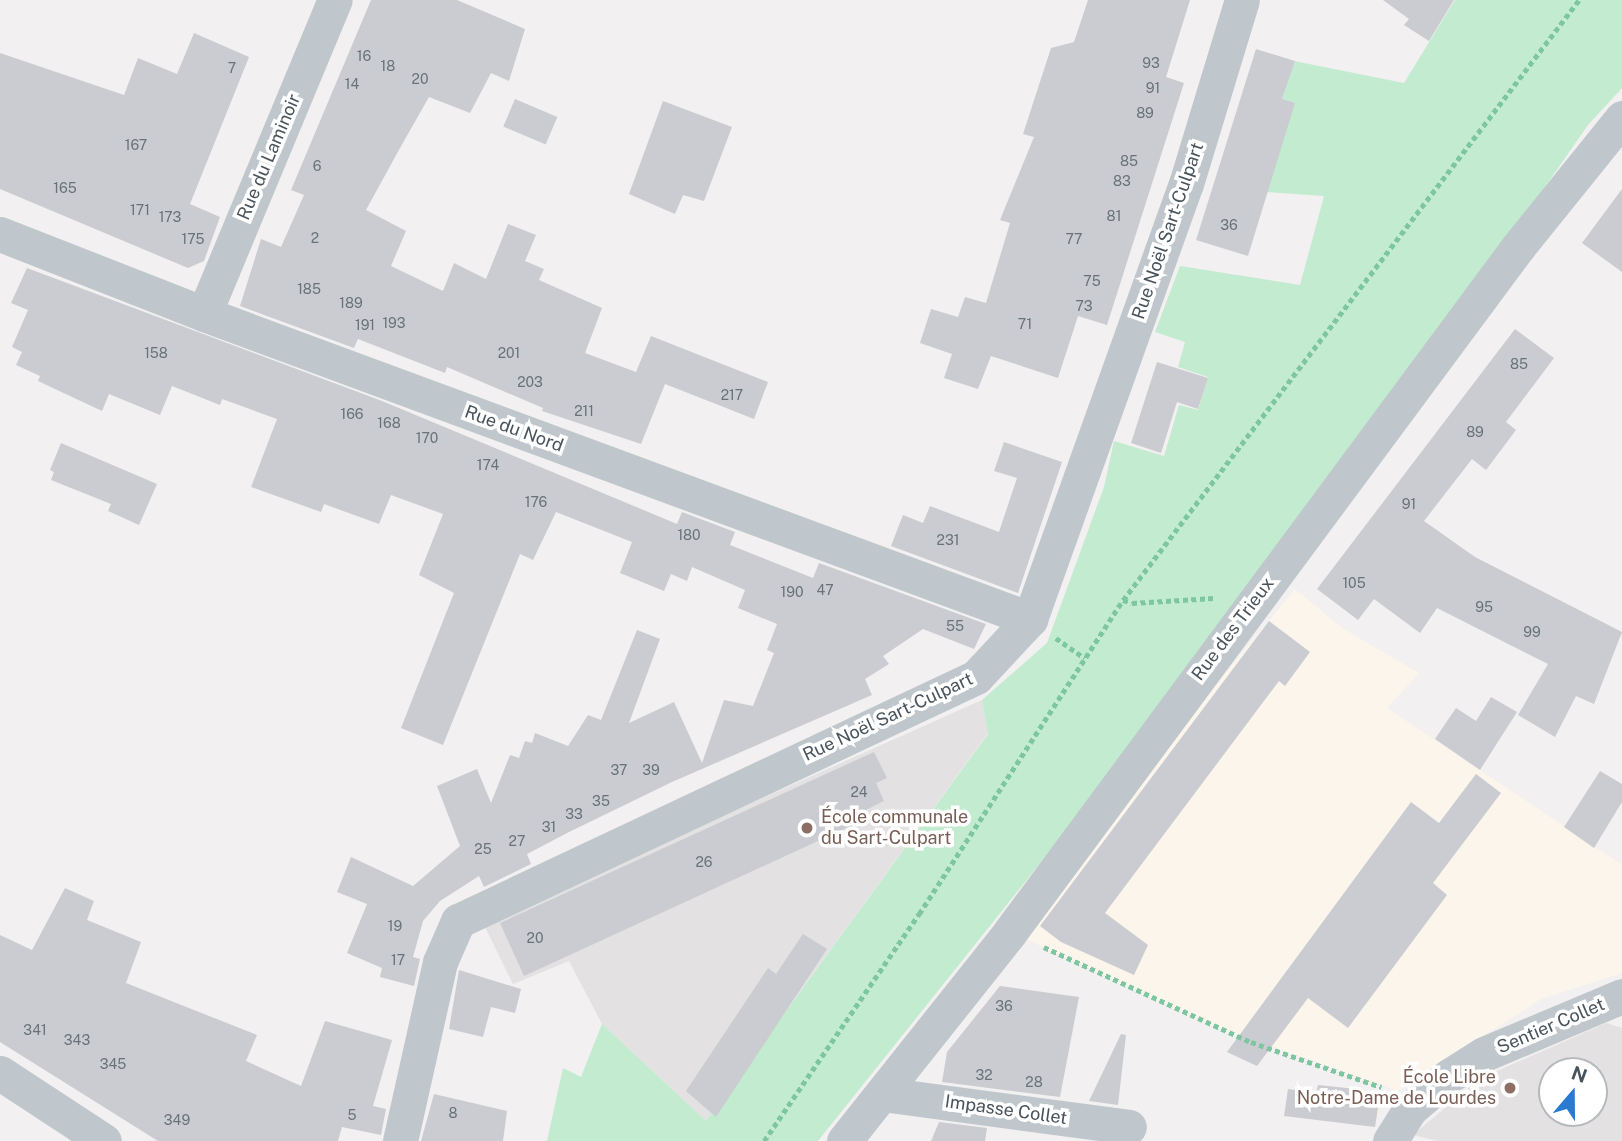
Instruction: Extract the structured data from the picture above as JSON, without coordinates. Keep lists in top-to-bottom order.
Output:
{
  "streets": {
    "street": [
      "Rue du Laminoir",
      "Rue Noël Sart-Culpart",
      "Rue du Nord",
      "Rue des Trieux",
      "Sentier Collet",
      "Impasse Collet"
    ]
  },
  "crossings": [
    ["Rue du Laminoir", "Rue du Nord"],
    ["Rue Noël Sart-Culpart", "Rue du Nord"],
    ["Rue des Trieux", "Impasse Collet"]
  ],
  "places": ["École communale du Sart-Culpart", "École Libre Notre-Dame de Lourdes"],
  "house_numbers": [
    "16",
    "93",
    "18",
    "7",
    "20",
    "14",
    "91",
    "89",
    "167",
    "85",
    "6",
    "83",
    "165",
    "171",
    "81",
    "173",
    "36",
    "2",
    "175",
    "77",
    "75",
    "185",
    "189",
    "73",
    "193",
    "71",
    "191",
    "158",
    "201",
    "85",
    "203",
    "217",
    "211",
    "166",
    "168",
    "89",
    "170",
    "174",
    "176",
    "91",
    "180",
    "231",
    "105",
    "47",
    "190",
    "95",
    "55",
    "99",
    "37",
    "39",
    "24",
    "35",
    "33",
    "31",
    "27",
    "25",
    "26",
    "19",
    "20",
    "17",
    "36",
    "341",
    "343",
    "345",
    "32",
    "28",
    "8",
    "5",
    "349"
  ],
  "north": "top"
}
